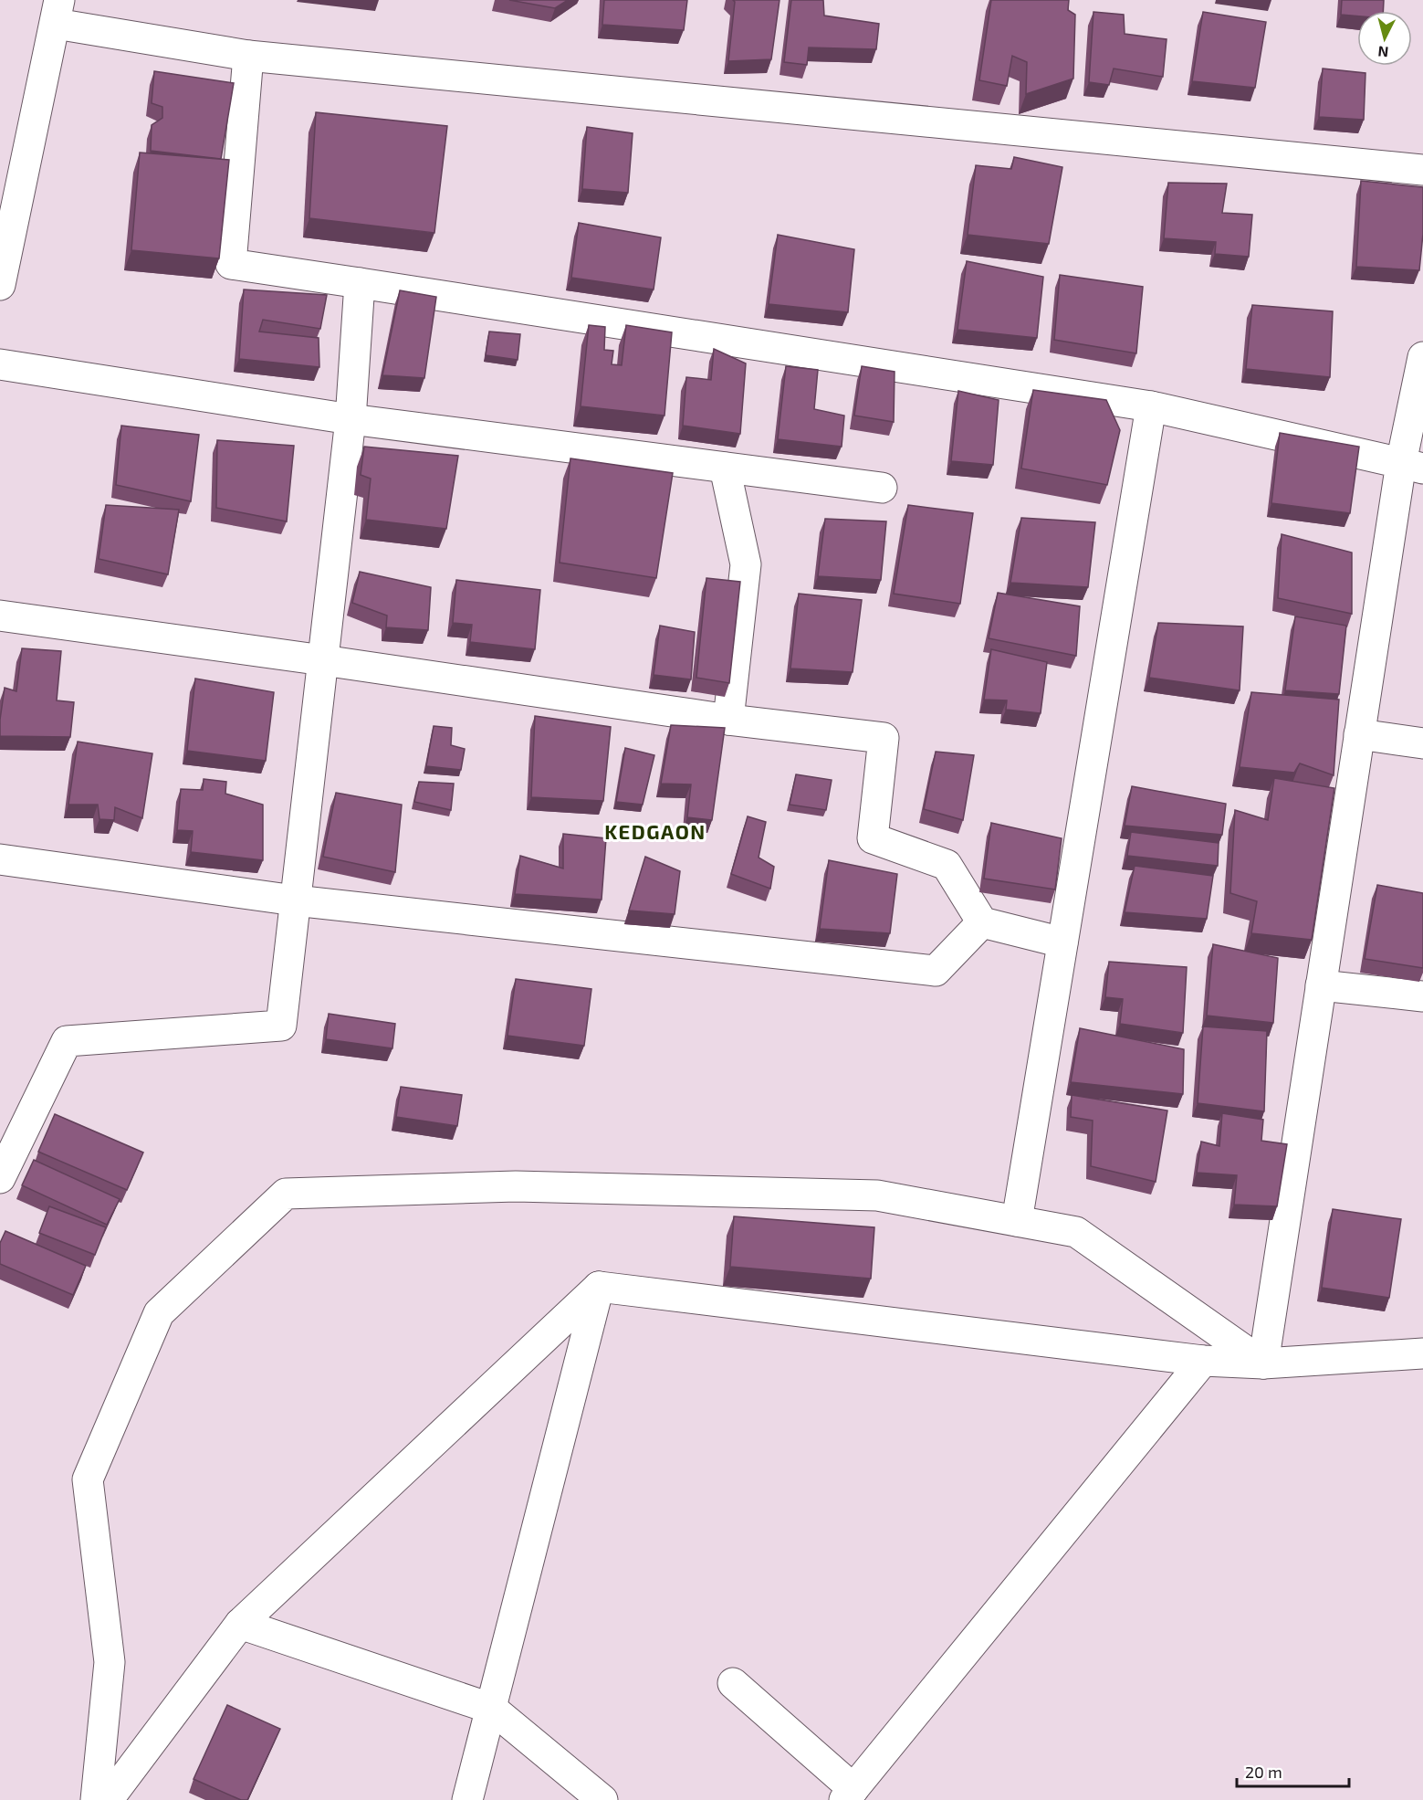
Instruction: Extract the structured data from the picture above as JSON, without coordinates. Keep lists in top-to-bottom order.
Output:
{
  "districts": ["KEDGAON"],
  "scale_bar": "20 m",
  "north": "bottom"
}
